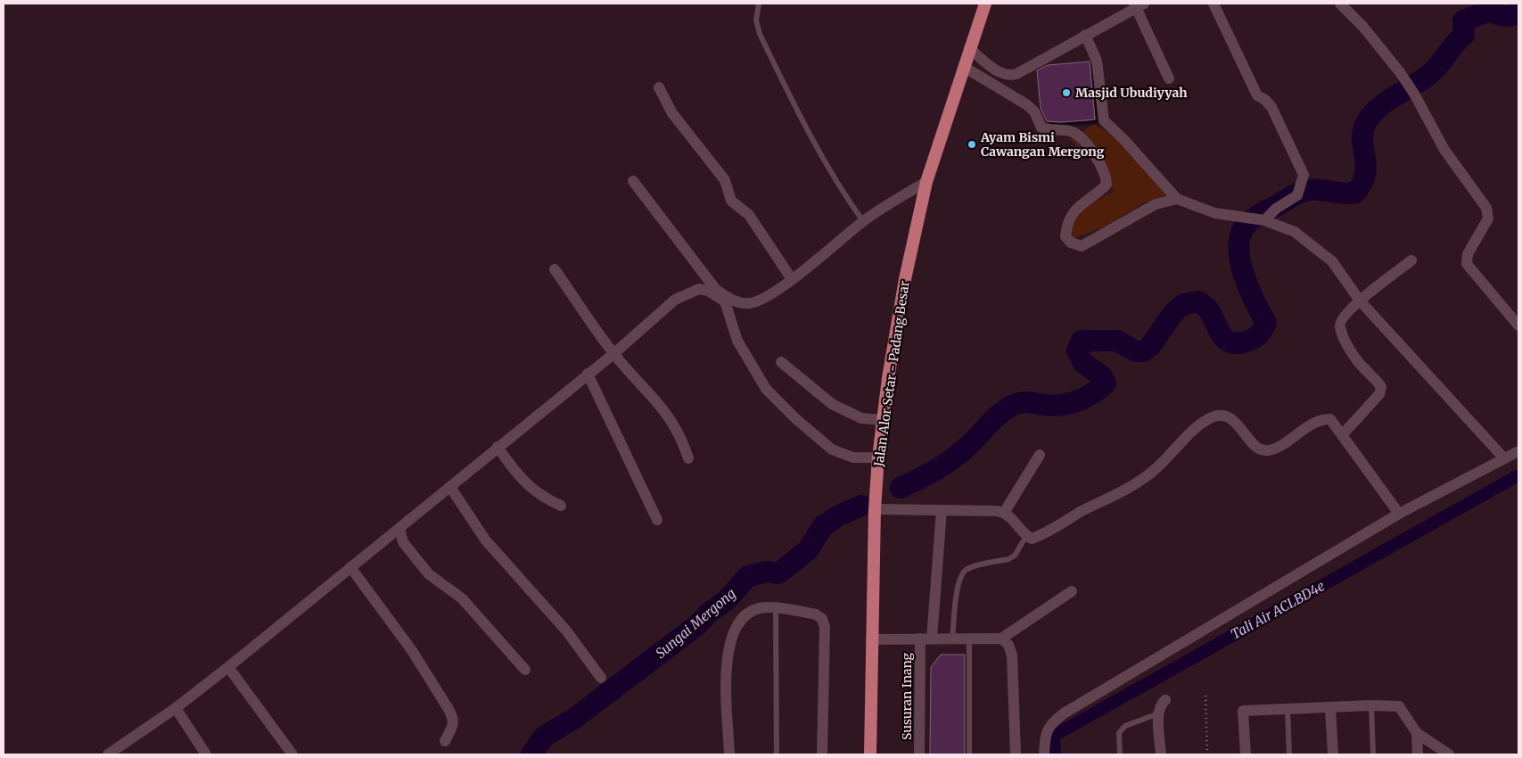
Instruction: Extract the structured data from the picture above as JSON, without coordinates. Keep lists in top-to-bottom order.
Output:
{
  "streets": {
    "main road": ["Jalan Alor Setar - Padang Besar"],
    "street": ["Susuran Inang"]
  },
  "water": ["Tali Air ACLBD4e", "Sungai Mergong"],
  "places": ["Masjid Ubudiyyah", "Ayam Bismi Cawangan Mergong"]
}
